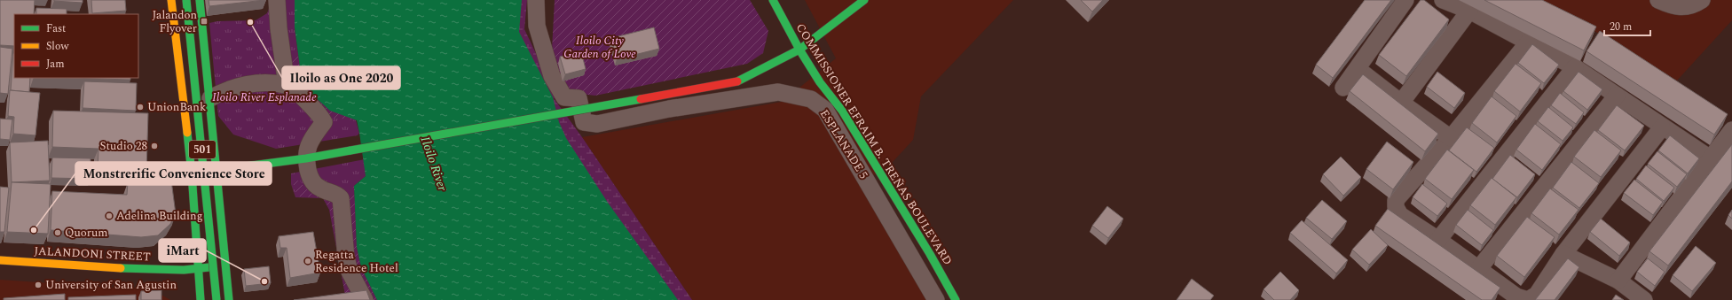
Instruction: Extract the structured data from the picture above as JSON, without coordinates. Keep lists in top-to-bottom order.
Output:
{
  "streets": {
    "main road": ["COMMISSIONER EFRAIM B. TREÑAS BOULEVARD", "501", "JALANDONI STREET"],
    "street": ["ESPLANADE 5"]
  },
  "crossings": [
    ["501", "JALANDONI STREET"]
  ],
  "water": ["Iloilo River"],
  "parks": ["Iloilo City Garden of Love", "Iloilo River Esplanade"],
  "places": {
    "transit": ["Jalandon Flyover"],
    "other": [
      "Iloilo as One 2020",
      "UnionBank",
      "Studio 28",
      "Adelina Building",
      "Monstrerific Convenience Store",
      "Quorum",
      "Regatta Residence Hotel",
      "iMart",
      "University of San Agustin"
    ]
  },
  "legend": ["Fast", "Slow", "Jam"],
  "scale_bar": "20 m"
}
